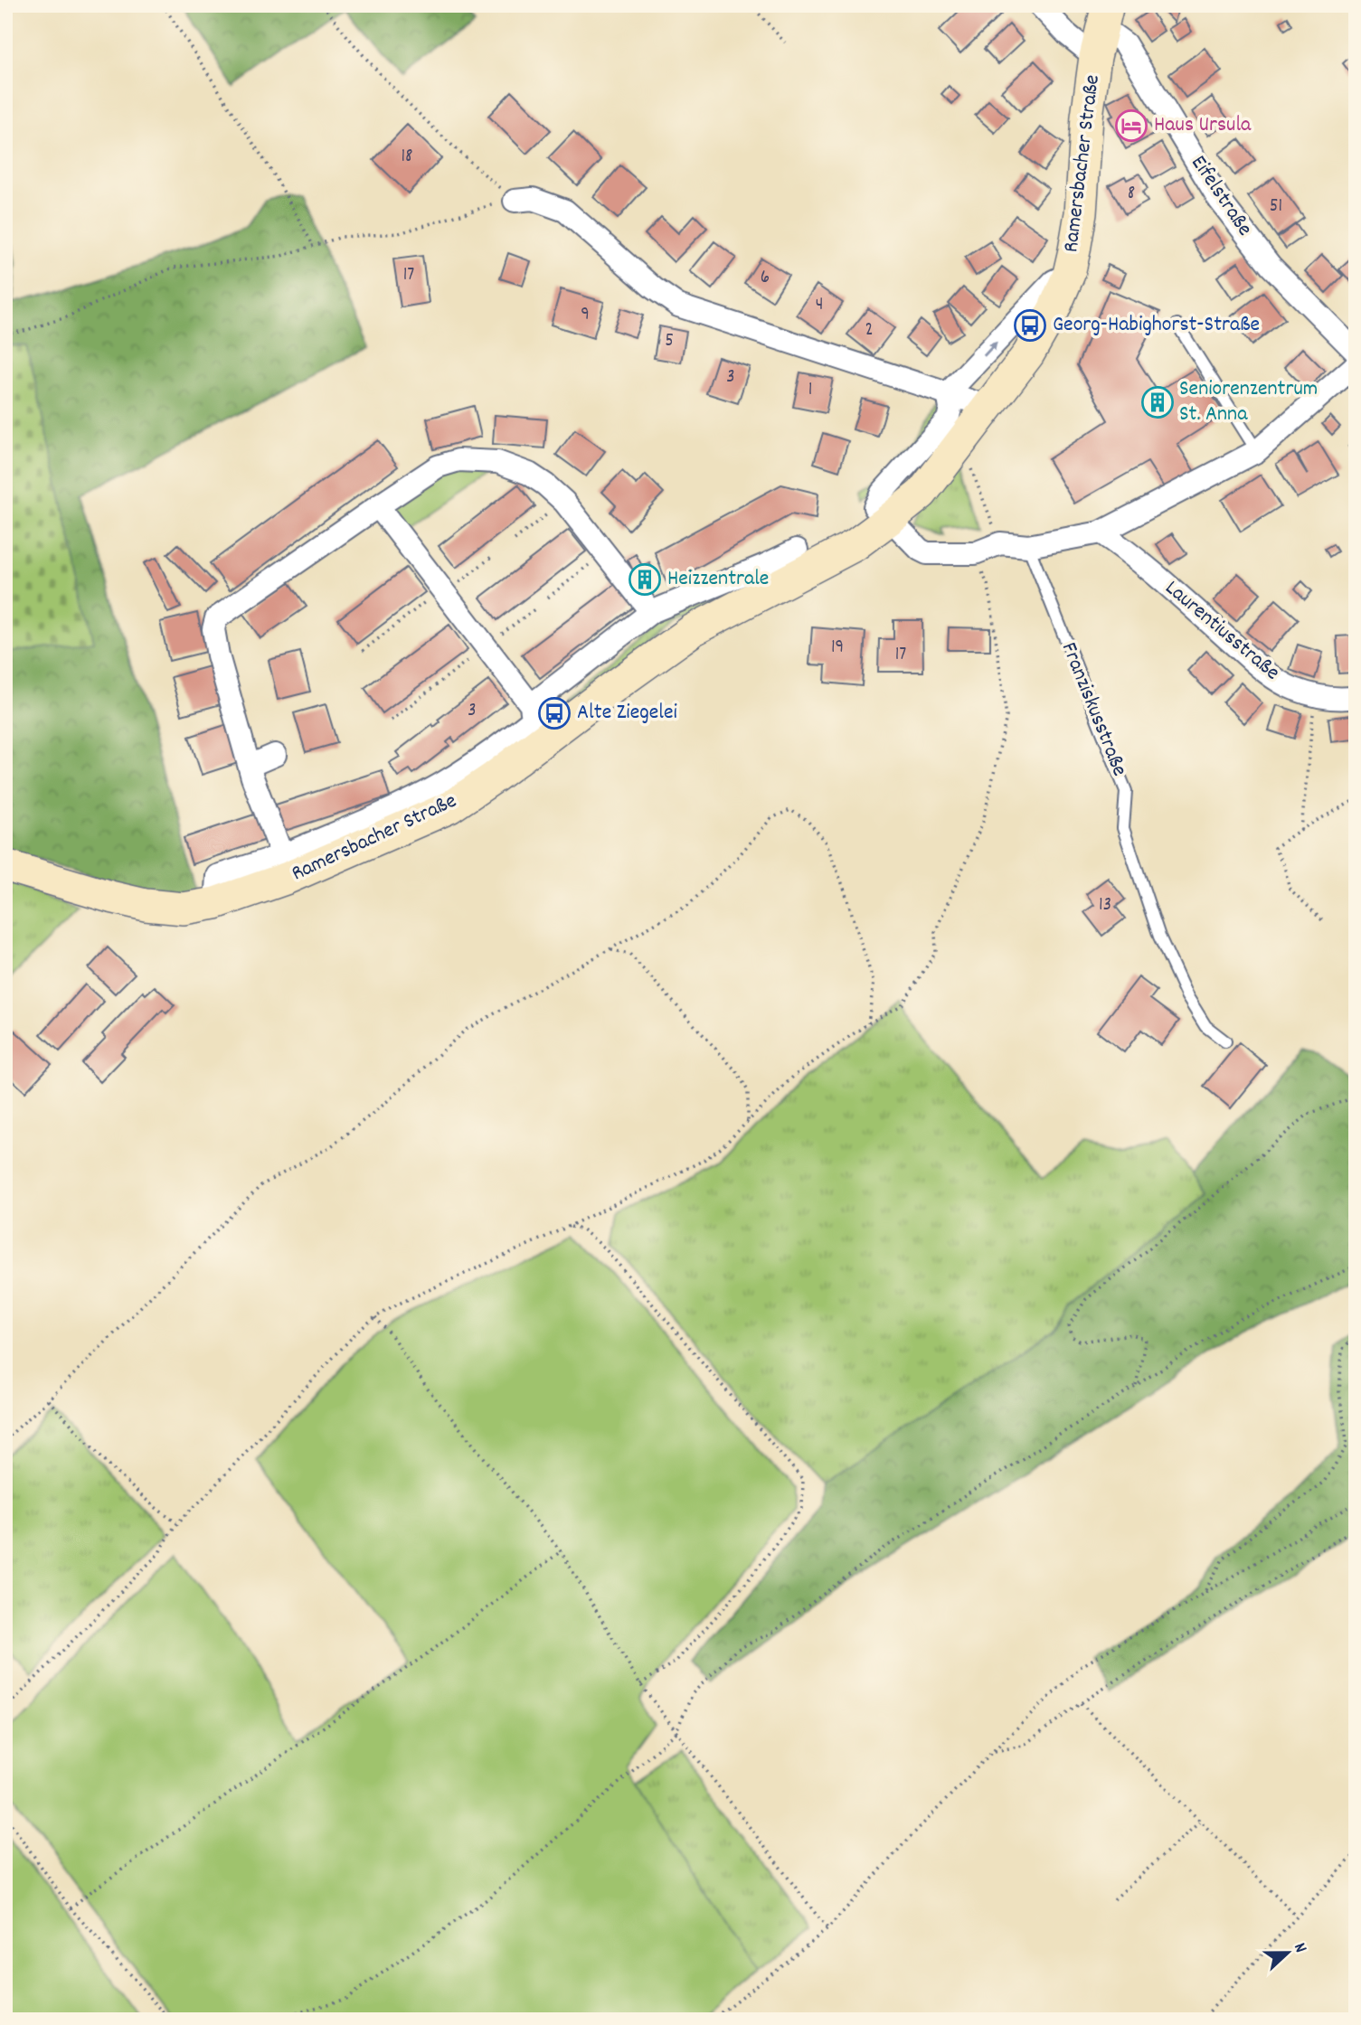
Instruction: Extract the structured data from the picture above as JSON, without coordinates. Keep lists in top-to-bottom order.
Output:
{
  "streets": {
    "main road": ["Ramersbacher Straße"],
    "street": ["Eifelstraße", "Laurentiusstraße"],
    "lane": ["Franziskusstraße"]
  },
  "crossings": [
    ["Ramersbacher Straße", "Eifelstraße"]
  ],
  "places": {
    "hotel": ["Haus Ursula"],
    "bus stop": ["Georg-Habighorst-Straße", "Alte Ziegelei"],
    "building": ["Seniorenzentrum St. Anna", "Heizzentrale"]
  },
  "house_numbers": [
    "18",
    "8",
    "51",
    "17",
    "6",
    "4",
    "9",
    "2",
    "5",
    "3",
    "1",
    "19",
    "17",
    "3",
    "13"
  ],
  "north": "right"
}
